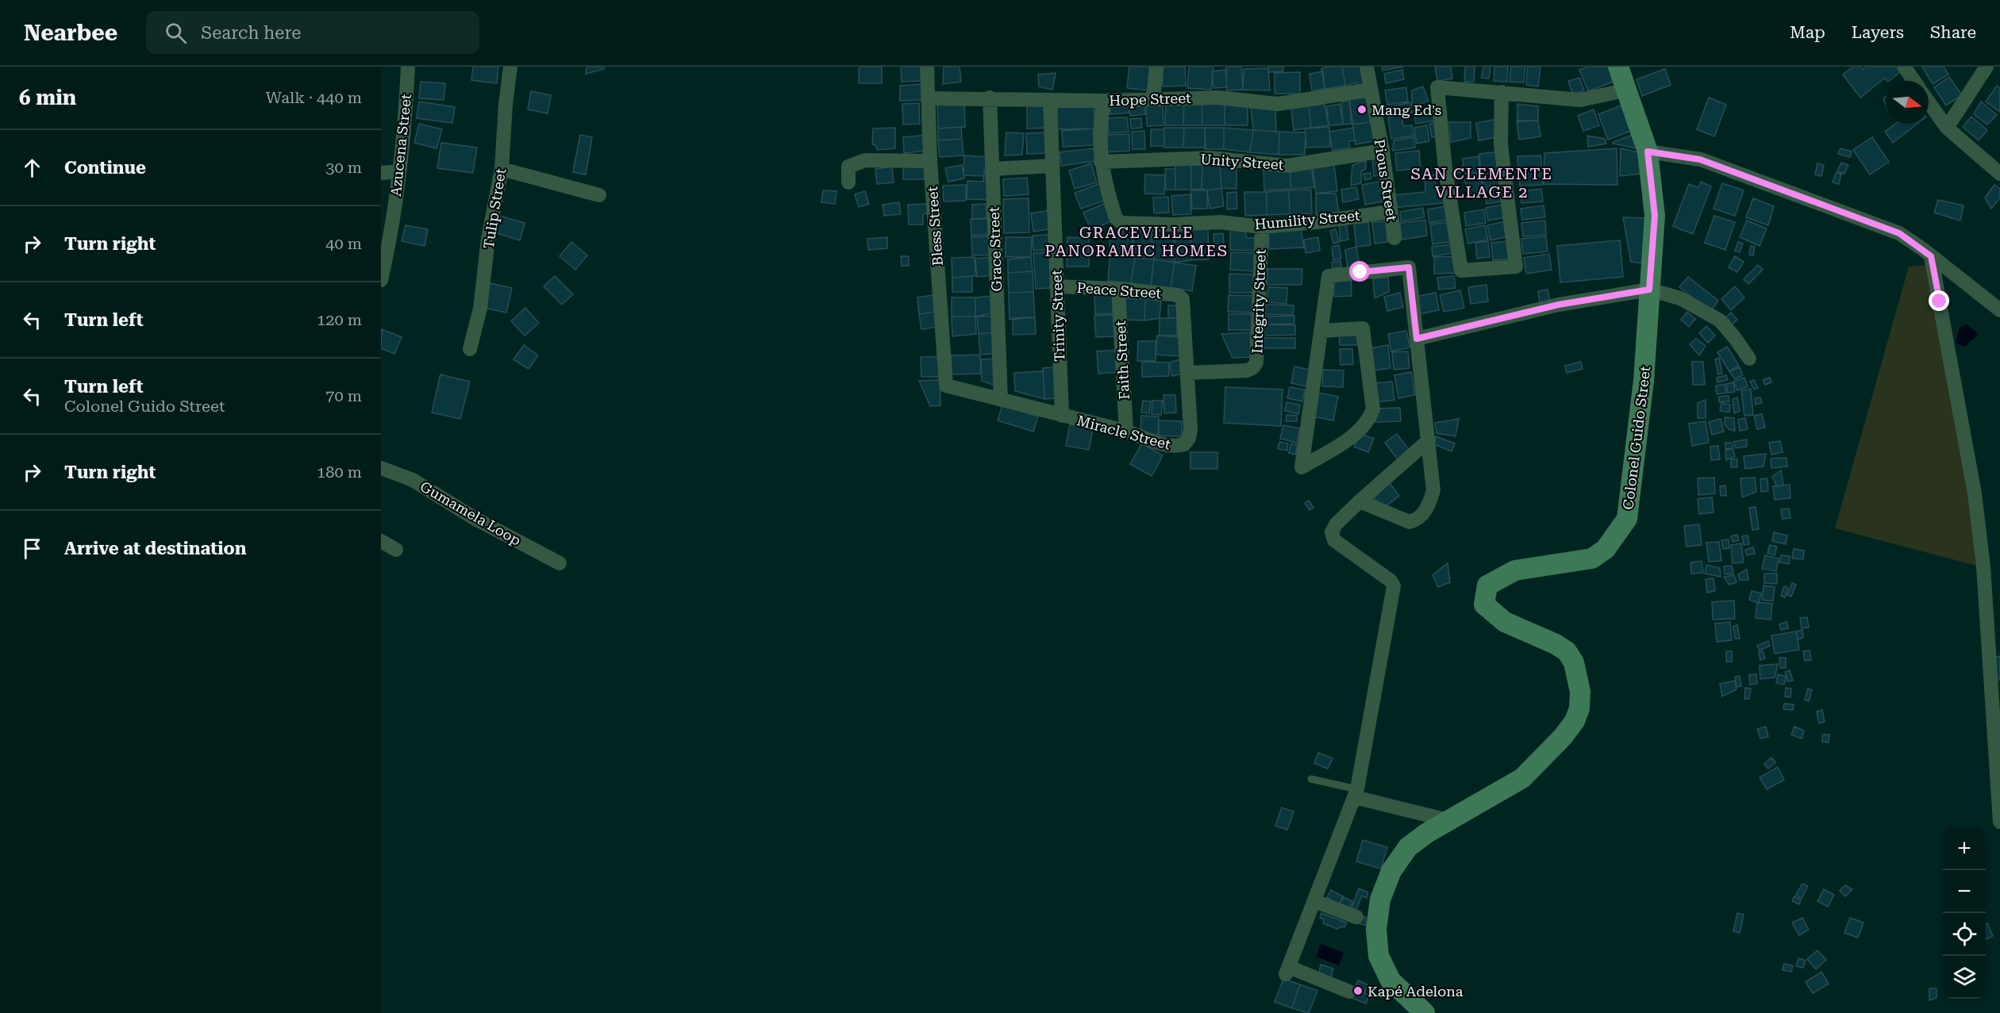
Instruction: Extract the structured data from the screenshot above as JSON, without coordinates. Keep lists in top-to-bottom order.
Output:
{
  "streets": {
    "street": [
      "Hope Street",
      "Azucena Street",
      "Unity Street",
      "Pious Street",
      "Tulip Street",
      "Humility Street",
      "Bless Street",
      "Grace Street",
      "Peace Street",
      "Integrity Street",
      "Trinity Street",
      "Faith Street",
      "Miracle Street",
      "Colonel Guido Street",
      "Gumamela Loop"
    ]
  },
  "crossings": [
    ["Hope Street", "Pious Street"],
    ["Hope Street", "Humility Street"],
    ["Hope Street", "Bless Street"],
    ["Hope Street", "Grace Street"],
    ["Hope Street", "Trinity Street"],
    ["Unity Street", "Pious Street"],
    ["Unity Street", "Humility Street"],
    ["Pious Street", "Humility Street"],
    ["Humility Street", "Integrity Street"],
    ["Bless Street", "Miracle Street"],
    ["Grace Street", "Miracle Street"],
    ["Peace Street", "Trinity Street"],
    ["Peace Street", "Faith Street"],
    ["Peace Street", "Miracle Street"],
    ["Integrity Street", "Miracle Street"],
    ["Trinity Street", "Miracle Street"],
    ["Faith Street", "Miracle Street"]
  ],
  "districts": ["SAN CLEMENTE VILLAGE 2", "GRACEVILLE PANORAMIC HOMES"],
  "places": ["Mang Ed's", "Kapé Adelona"],
  "north": "right",
  "page": {
    "header": "Nearbee",
    "search": "Search here",
    "nav": ["Map", "Layers", "Share"],
    "heading": ["6 min", "Walk · 440 m"],
    "list": [
      ["Continue", "30 m"],
      ["Turn right", "40 m"],
      ["Turn left", "120 m"],
      ["Turn left", "Colonel Guido Street", "70 m"],
      ["Turn right", "180 m"],
      "Arrive at destination"
    ],
    "map_buttons": ["+", "−"]
  }
}
